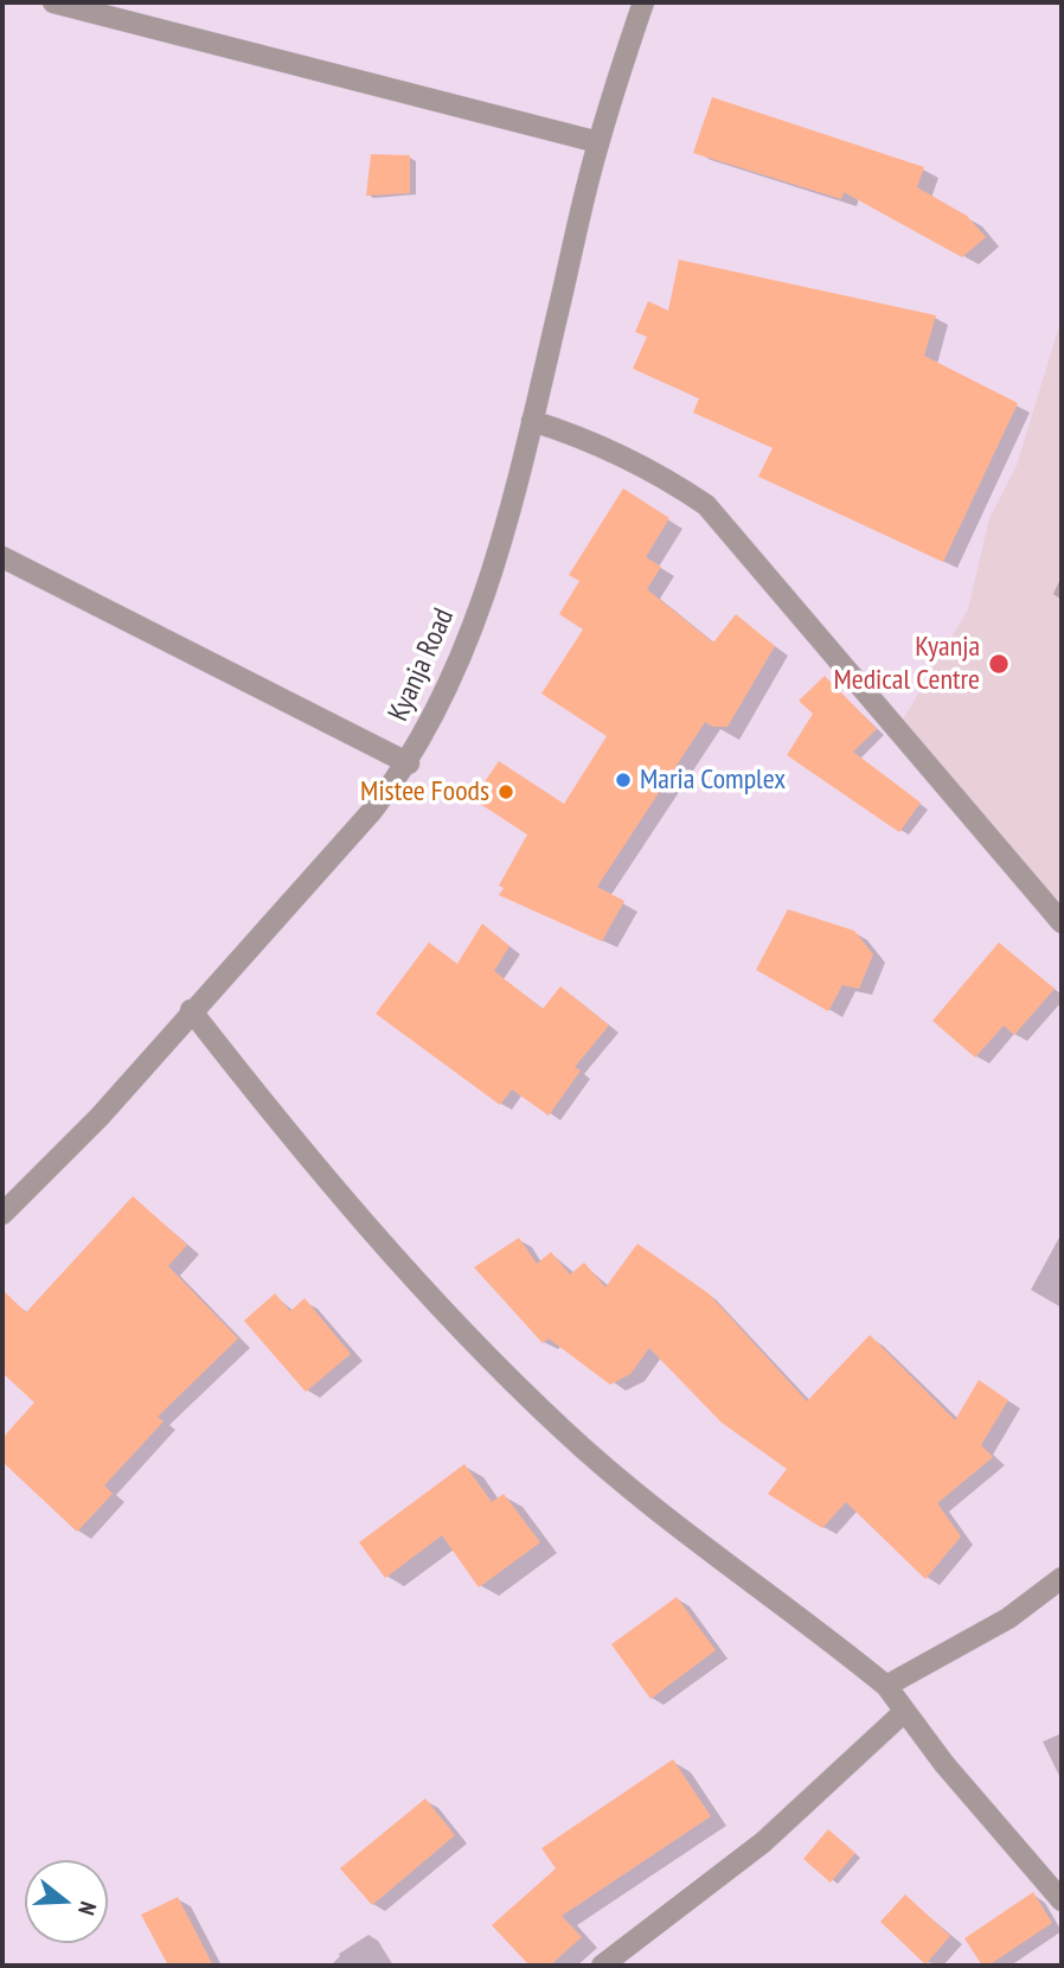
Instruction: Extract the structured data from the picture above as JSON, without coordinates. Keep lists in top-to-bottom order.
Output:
{
  "streets": {
    "street": ["Kyanja Road"]
  },
  "places": ["Kyanja Medical Centre", "Maria Complex", "Mistee Foods"],
  "north": "right"
}
